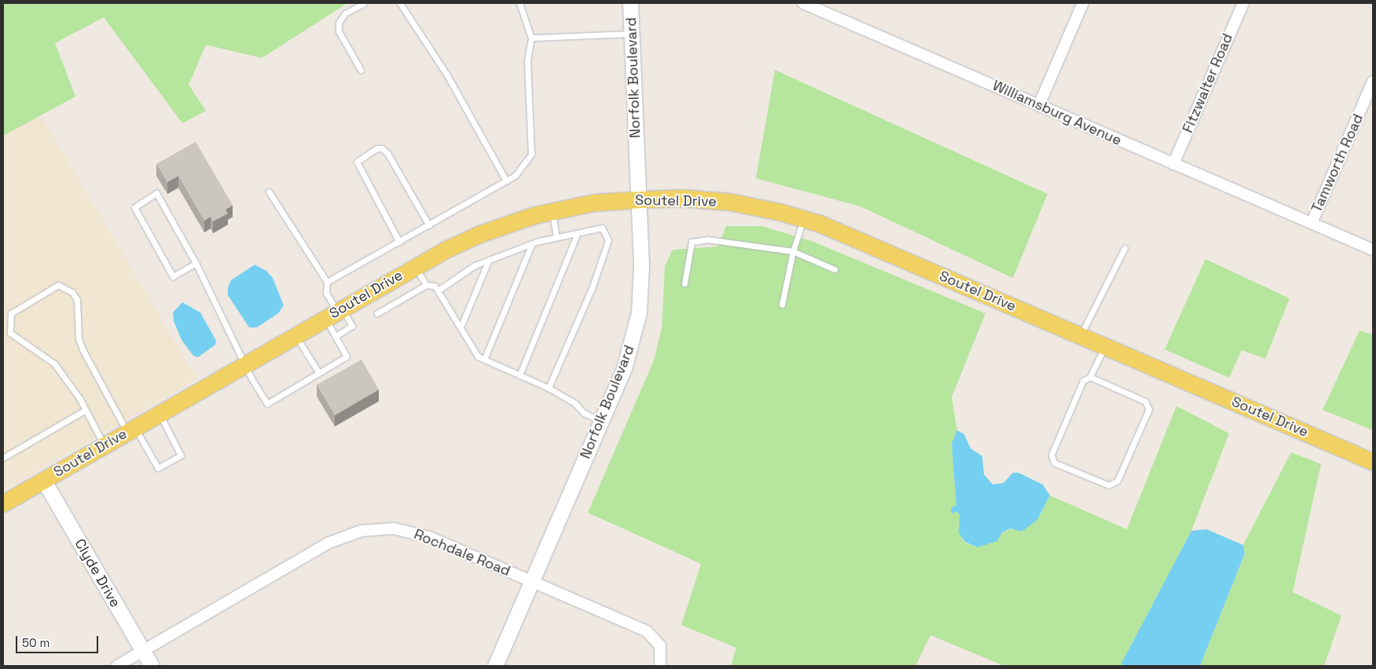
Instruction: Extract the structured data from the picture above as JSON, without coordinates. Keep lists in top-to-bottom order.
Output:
{
  "streets": {
    "main road": ["Soutel Drive"],
    "street": [
      "Norfolk Boulevard",
      "Fitzwalter Road",
      "Williamsburg Avenue",
      "Tamworth Road",
      "Rochdale Road",
      "Clyde Drive"
    ]
  },
  "crossings": [
    ["Norfolk Boulevard", "Soutel Drive"],
    ["Norfolk Boulevard", "Rochdale Road"],
    ["Fitzwalter Road", "Williamsburg Avenue"],
    ["Williamsburg Avenue", "Tamworth Road"],
    ["Soutel Drive", "Clyde Drive"],
    ["Rochdale Road", "Clyde Drive"]
  ],
  "scale_bar": "50 m"
}
